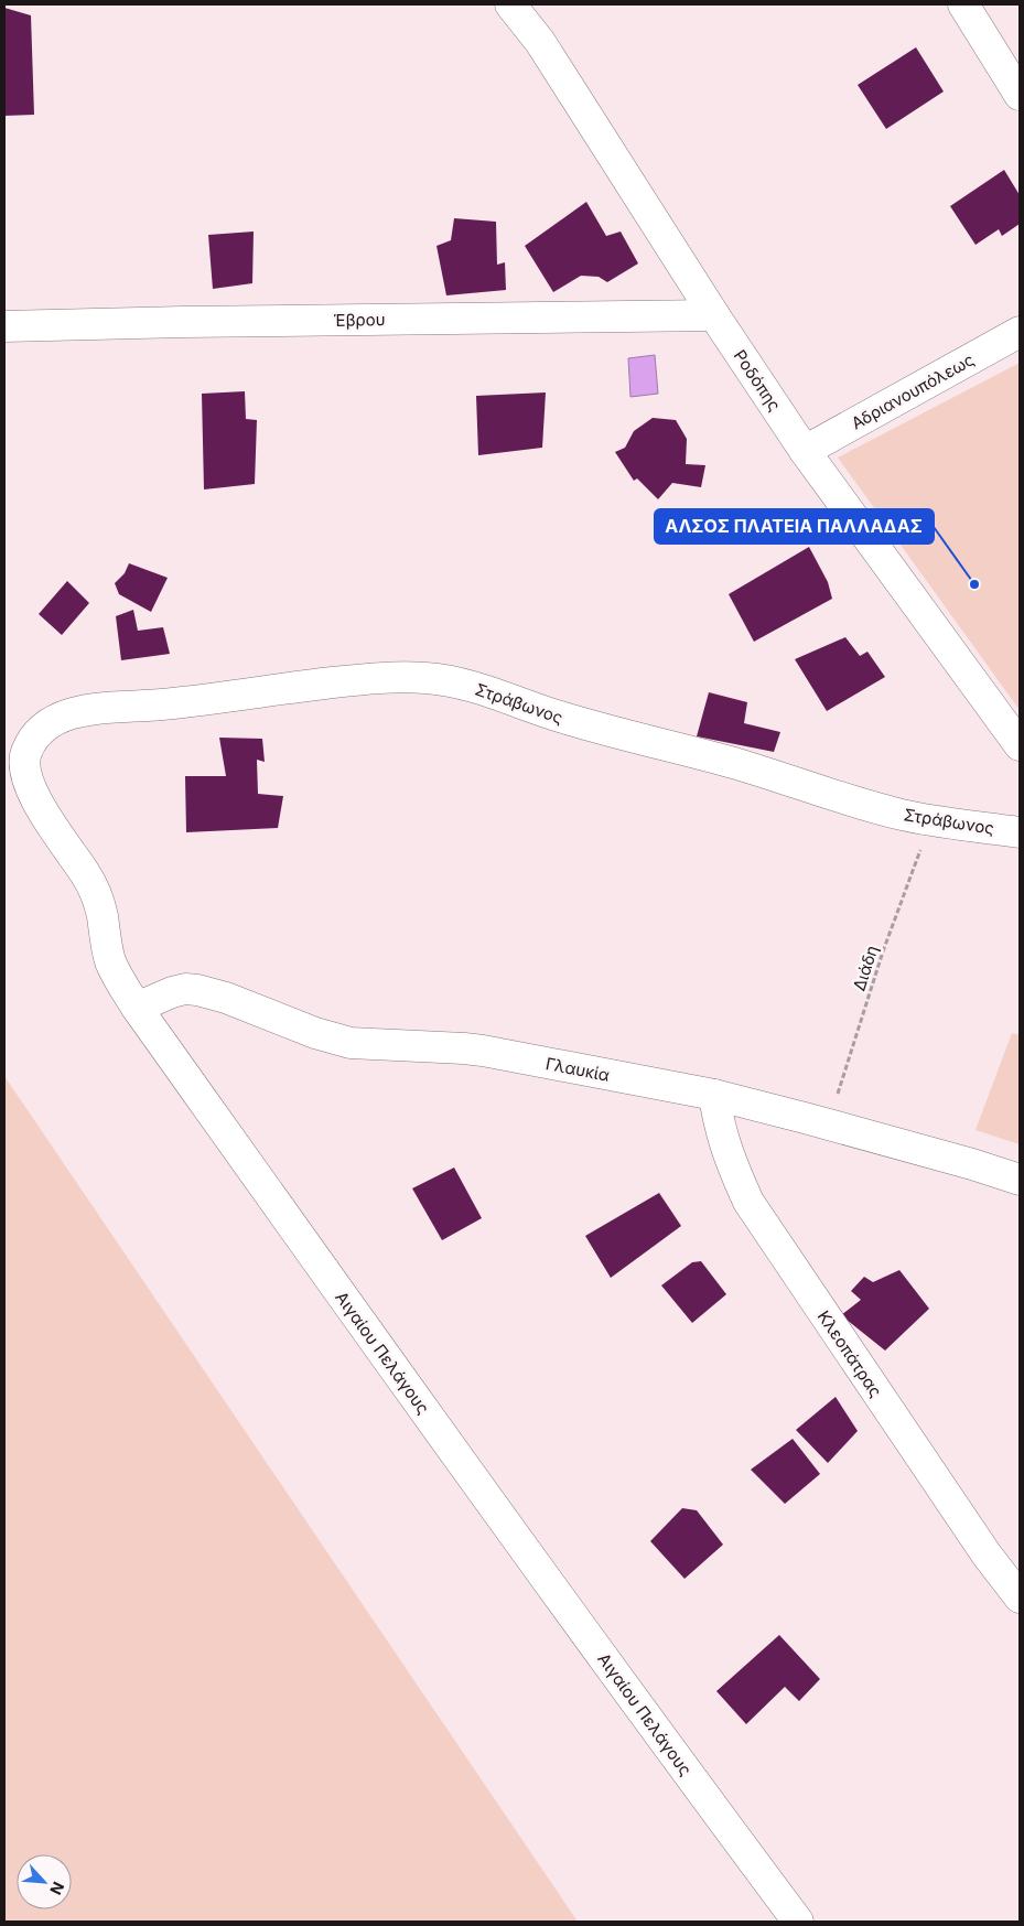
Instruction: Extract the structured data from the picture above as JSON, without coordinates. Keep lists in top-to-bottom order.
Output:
{
  "streets": {
    "street": [
      "Έβρου",
      "Ροδόπης",
      "Αδριανουπόλεως",
      "Στράβωνος",
      "Γλαυκία",
      "Αιγαίου Πελάγους",
      "Κλεοπάτρας"
    ],
    "path": ["Διάδη"]
  },
  "crossings": [
    ["Έβρου", "Ροδόπης"],
    ["Ροδόπης", "Αδριανουπόλεως"],
    ["Στράβωνος", "Διάδη"],
    ["Στράβωνος", "Αιγαίου Πελάγους"],
    ["Διάδη", "Γλαυκία"],
    ["Γλαυκία", "Αιγαίου Πελάγους"],
    ["Γλαυκία", "Κλεοπάτρας"]
  ],
  "places": ["ΑΛΣΟΣ ΠΛΑΤΕΙΑ ΠΑΛΛΑΔΑΣ"],
  "north": "bottom right"
}
